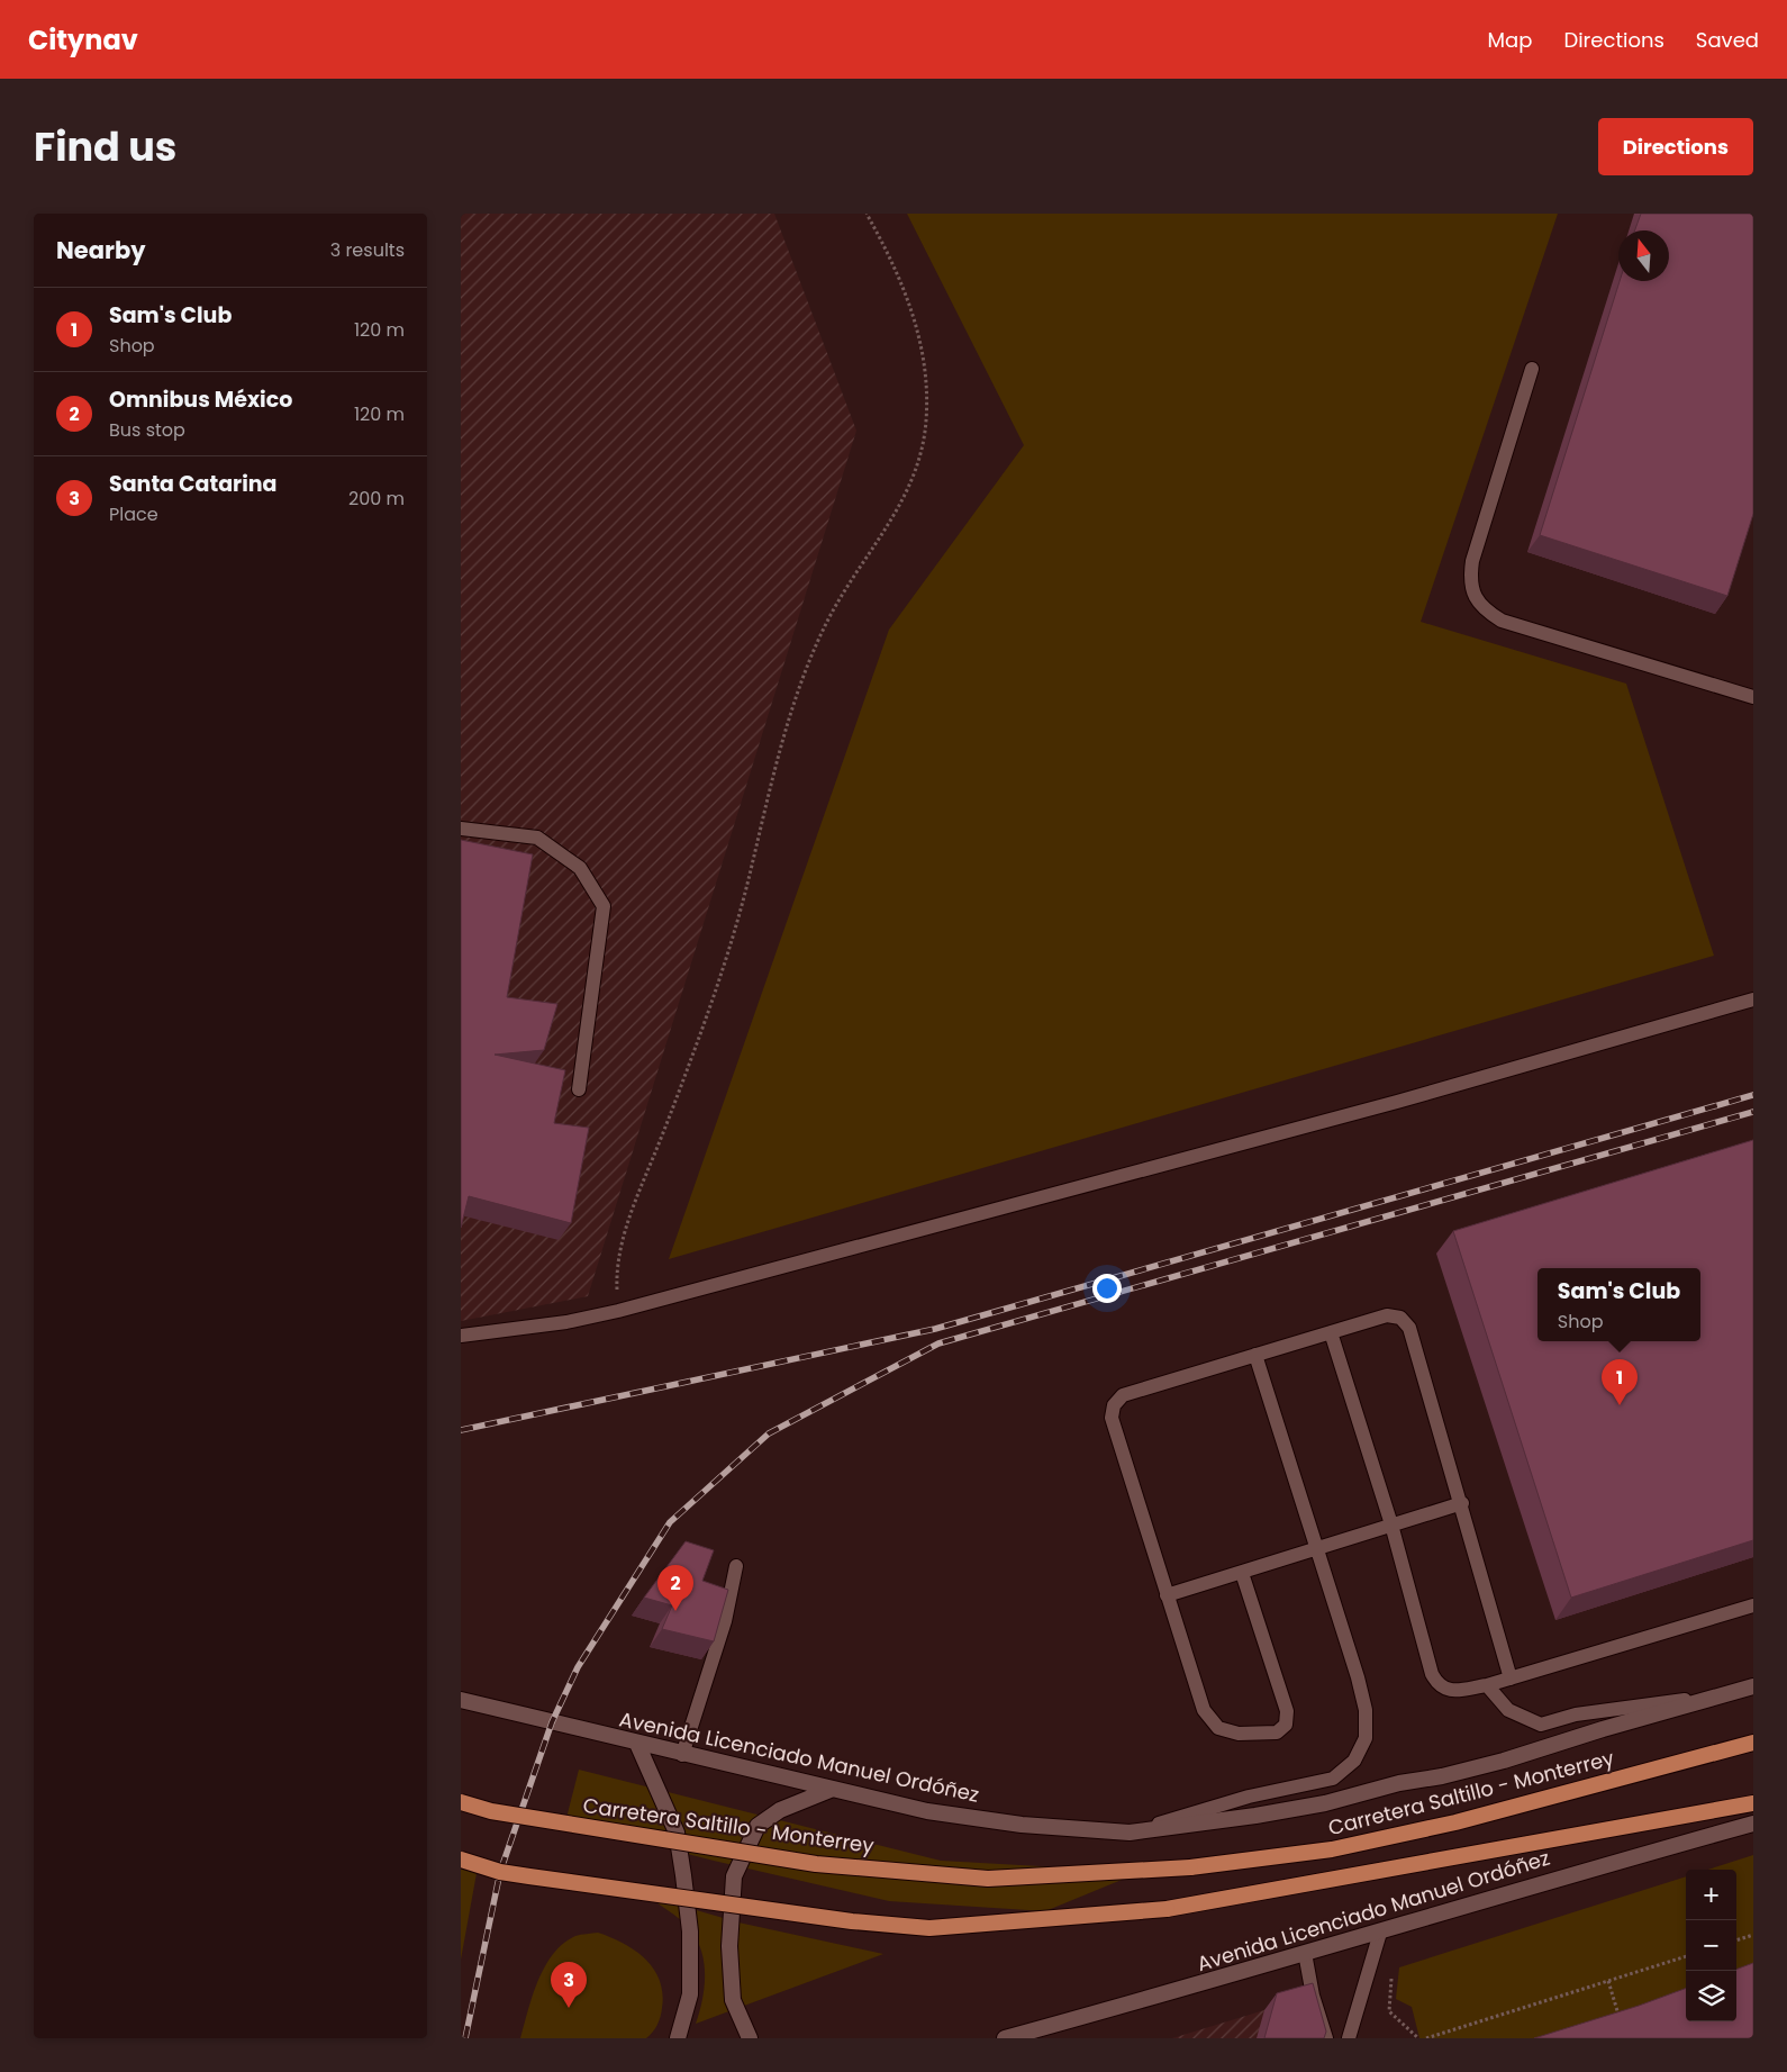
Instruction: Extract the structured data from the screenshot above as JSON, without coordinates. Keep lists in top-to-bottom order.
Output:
{
  "streets": {
    "main road": ["Avenida Licenciado Manuel Ordóñez", "Carretera Saltillo - Monterrey"]
  },
  "north": "top",
  "page": {
    "header": "Citynav",
    "nav": ["Map", "Directions", "Saved"],
    "title": "Find us",
    "buttons": "Directions",
    "heading": ["Nearby", "3 results"],
    "list": [
      {
        "mark": "1",
        "name": "Sam's Club",
        "note": "Shop",
        "value": "120 m"
      },
      {
        "mark": "2",
        "name": "Omnibus México",
        "note": "Bus stop",
        "value": "120 m"
      },
      {
        "mark": "3",
        "name": "Santa Catarina",
        "note": "Place",
        "value": "200 m"
      }
    ],
    "popup": ["Sam's Club", "Shop"],
    "pins": ["1", "2", "3"],
    "map_buttons": ["+", "−"]
  }
}
